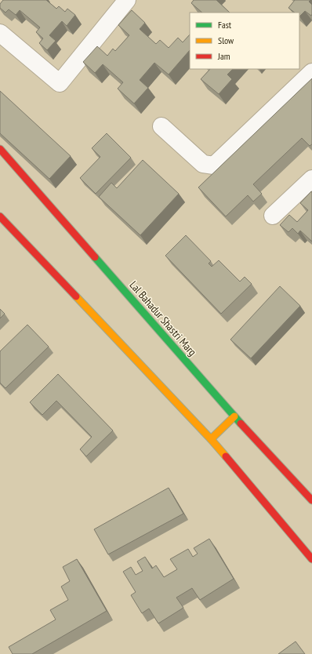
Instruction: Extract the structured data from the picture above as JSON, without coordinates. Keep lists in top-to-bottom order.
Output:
{
  "streets": {
    "main road": ["Lal Bahadur Shastri Marg"]
  },
  "legend": ["Fast", "Slow", "Jam"]
}
